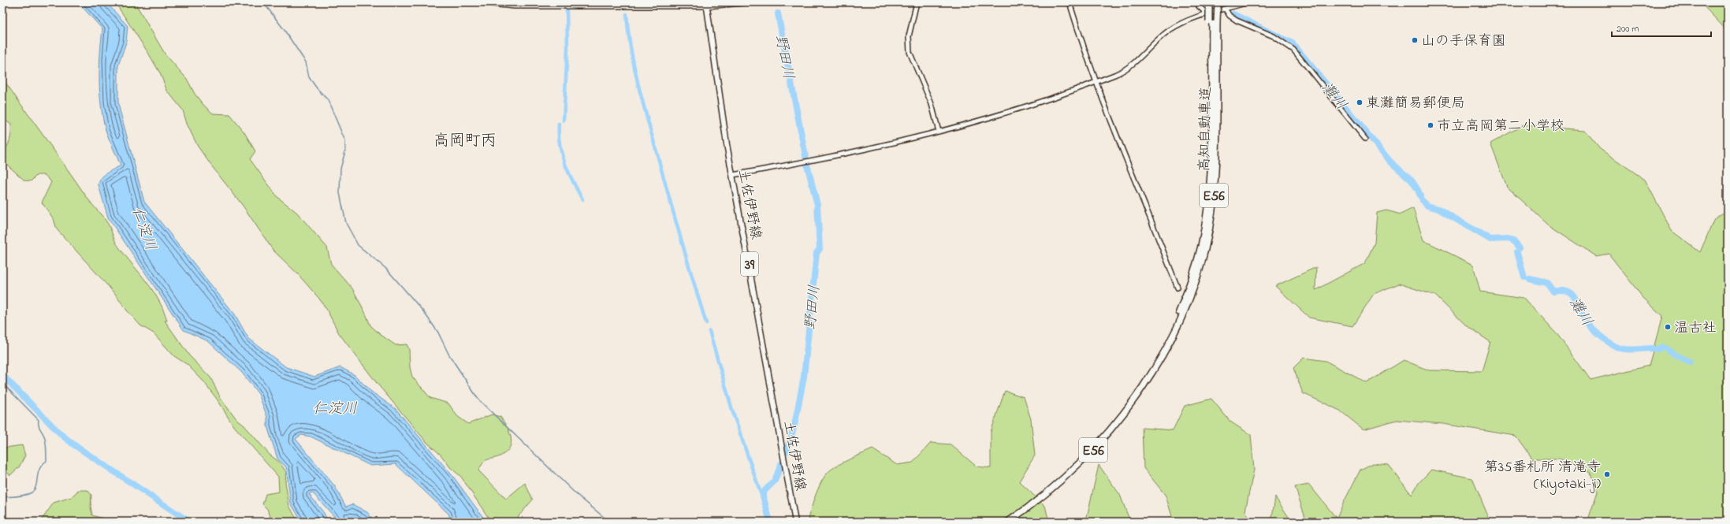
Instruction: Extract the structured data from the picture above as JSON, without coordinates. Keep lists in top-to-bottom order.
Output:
{
  "streets": {
    "highway": ["高知自動車道", "E56"],
    "main road": ["土佐伊野線", "39"]
  },
  "crossings": [
    ["高知自動車道", "E56"]
  ],
  "districts": ["高岡町丙"],
  "water": ["野田川", "灘川", "仁淀川"],
  "places": [
    "山の手保育園",
    "東灘簡易郵便局",
    "市立高岡第二小学校",
    "温古社",
    "第35番札所 清滝寺 (Kiyotaki-ji)"
  ],
  "scale_bar": "200 m"
}
